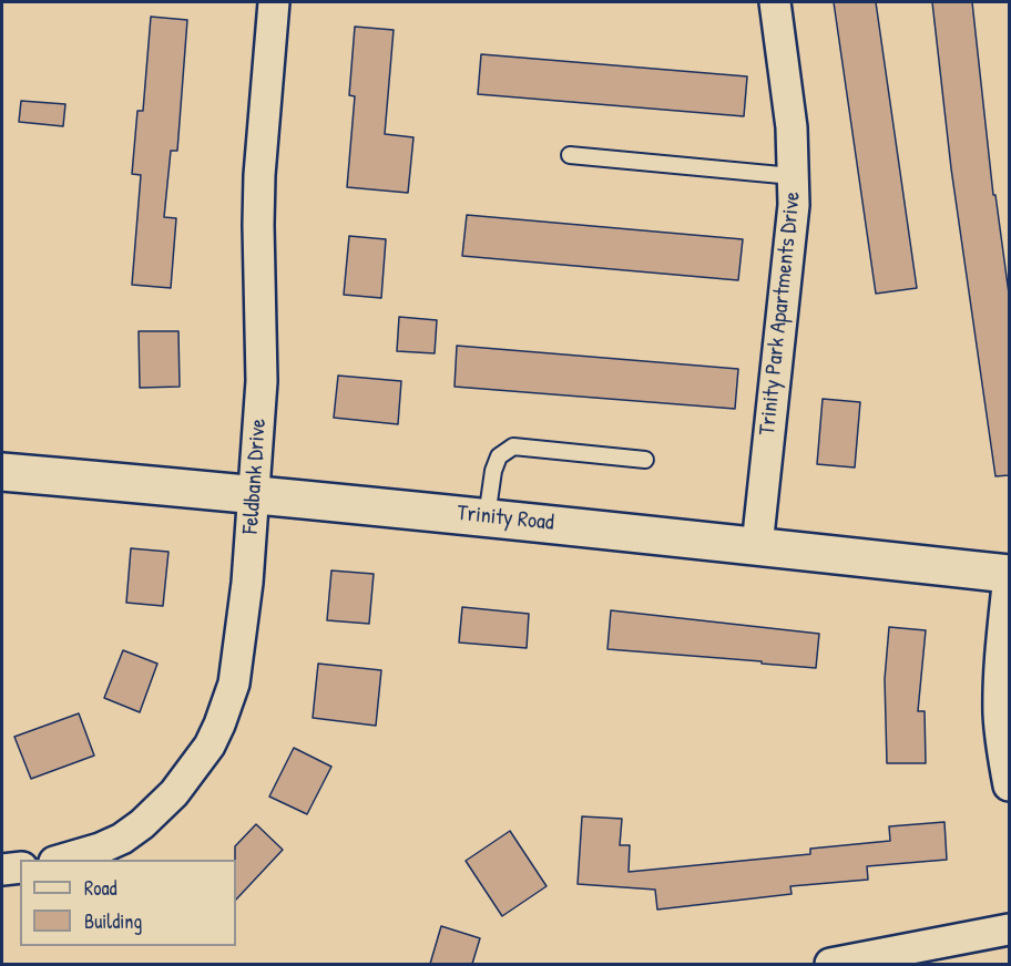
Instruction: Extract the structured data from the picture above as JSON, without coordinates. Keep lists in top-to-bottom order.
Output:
{
  "streets": {
    "street": ["Trinity Park Apartments Drive", "Feldbank Drive", "Trinity Road"]
  },
  "crossings": [
    ["Trinity Park Apartments Drive", "Trinity Road"],
    ["Feldbank Drive", "Trinity Road"]
  ],
  "legend": ["Road", "Building"]
}
